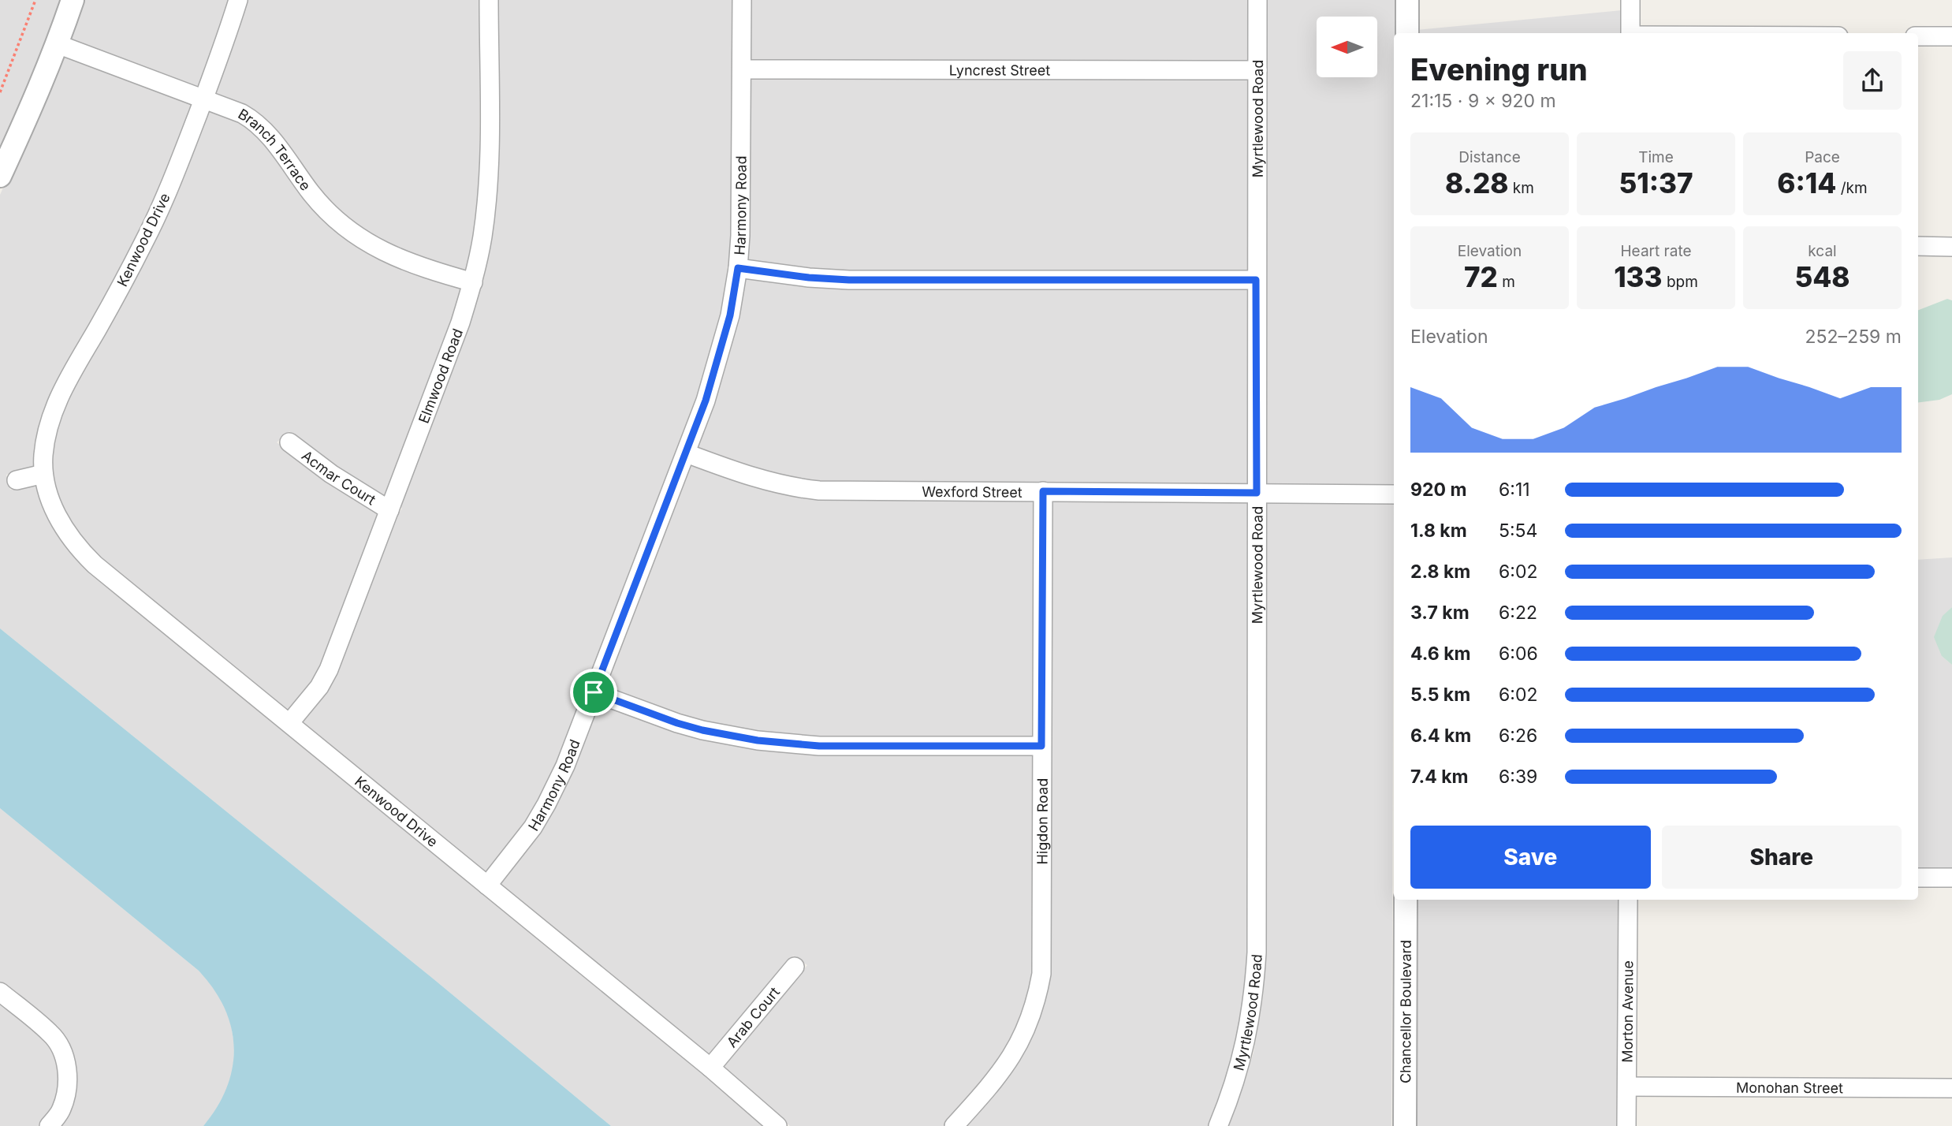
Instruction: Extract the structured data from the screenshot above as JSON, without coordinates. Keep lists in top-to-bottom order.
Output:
{
  "streets": {
    "street": [
      "Lyncrest Street",
      "Myrtlewood Road",
      "Branch Terrace",
      "Harmony Road",
      "Kenwood Drive",
      "Elmwood Road",
      "Acmar Court",
      "Wexford Street",
      "Higdon Road",
      "Chancellor Boulevard",
      "Morton Avenue",
      "Arab Court",
      "Monohan Street"
    ]
  },
  "crossings": [
    ["Lyncrest Street", "Myrtlewood Road"],
    ["Lyncrest Street", "Harmony Road"],
    ["Myrtlewood Road", "Wexford Street"],
    ["Branch Terrace", "Kenwood Drive"],
    ["Branch Terrace", "Elmwood Road"],
    ["Harmony Road", "Kenwood Drive"],
    ["Harmony Road", "Wexford Street"],
    ["Kenwood Drive", "Elmwood Road"],
    ["Kenwood Drive", "Arab Court"],
    ["Elmwood Road", "Acmar Court"],
    ["Wexford Street", "Higdon Road"],
    ["Morton Avenue", "Monohan Street"]
  ],
  "north": "left",
  "page": {
    "heading": ["Evening run", "21:15 · 9 × 920 m"],
    "stats": [
      ["Distance", "8.28 km"],
      ["Time", "51:37"],
      ["Pace", "6:14 /km"],
      ["Elevation", "72 m"],
      ["Heart rate", "133 bpm"],
      ["kcal", "548"]
    ],
    "chart": ["Elevation", "252–259 m"],
    "list": [
      {
        "name": "920 m",
        "note": "6:11"
      },
      {
        "name": "1.8 km",
        "note": "5:54"
      },
      {
        "name": "2.8 km",
        "note": "6:02"
      },
      {
        "name": "3.7 km",
        "note": "6:22"
      },
      {
        "name": "4.6 km",
        "note": "6:06"
      },
      {
        "name": "5.5 km",
        "note": "6:02"
      },
      {
        "name": "6.4 km",
        "note": "6:26"
      },
      {
        "name": "7.4 km",
        "note": "6:39"
      }
    ],
    "buttons": ["Save", "Share"]
  }
}
